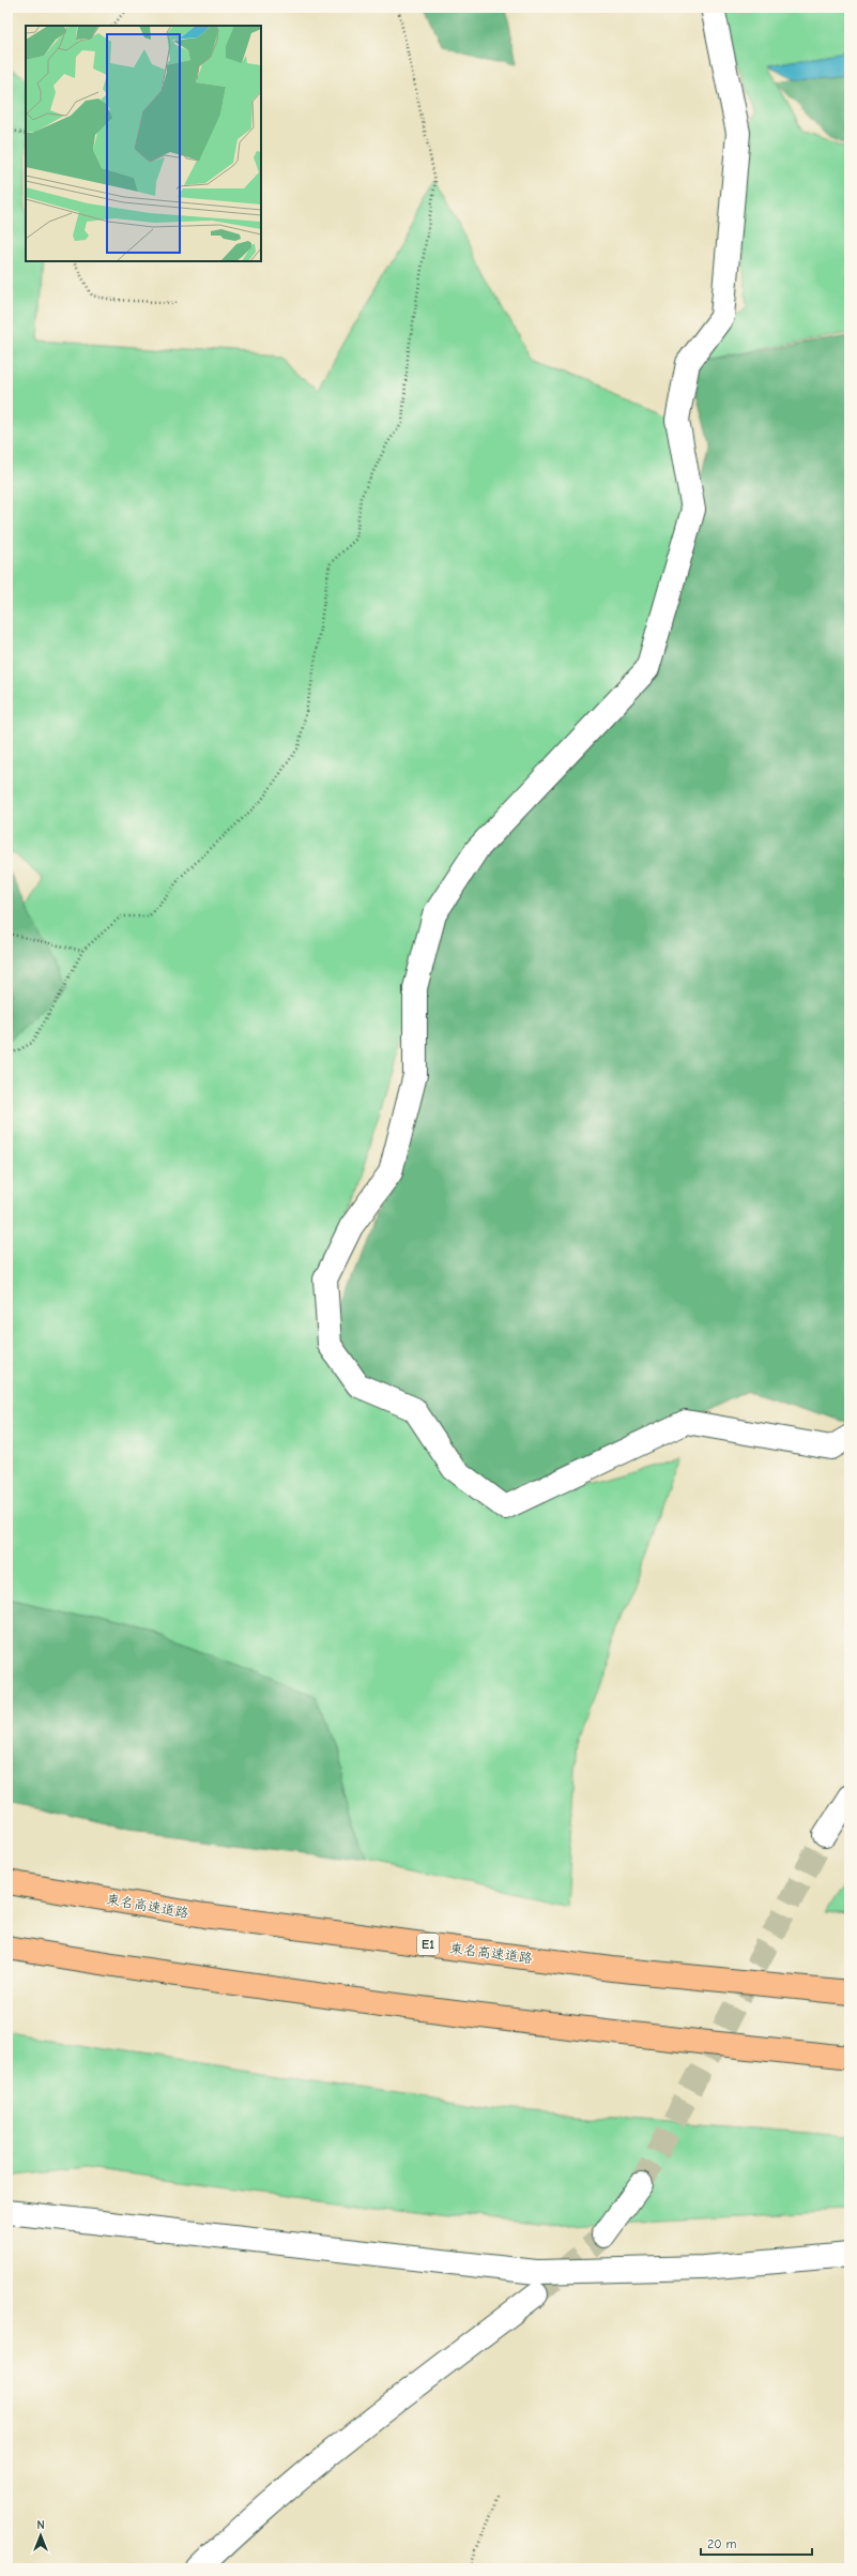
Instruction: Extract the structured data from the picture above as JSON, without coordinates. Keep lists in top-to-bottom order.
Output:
{
  "streets": {
    "highway": ["東名高速道路", "E1"]
  },
  "scale_bar": "20 m",
  "north": "top"
}
